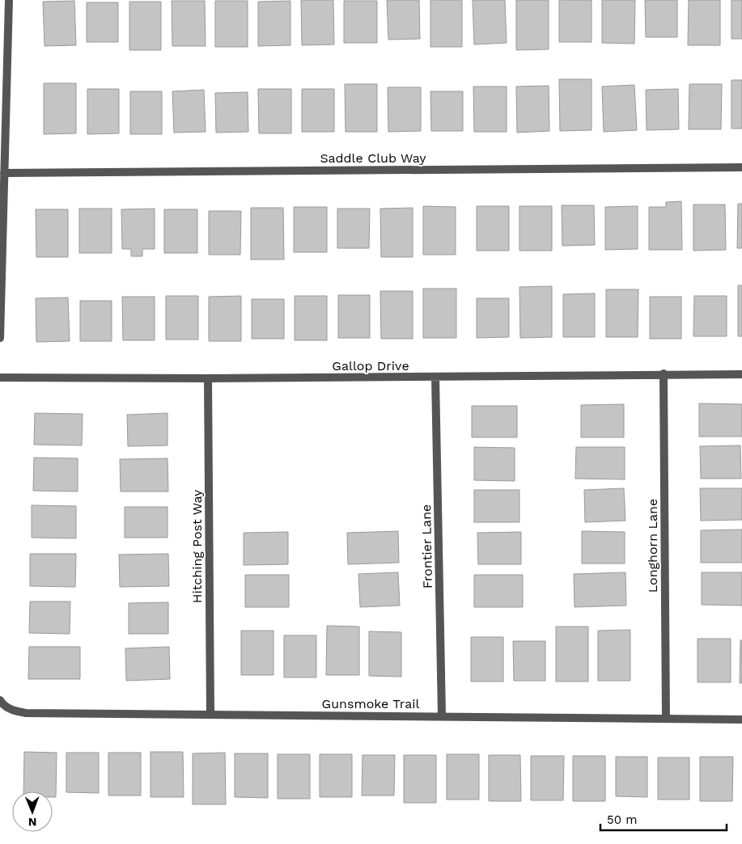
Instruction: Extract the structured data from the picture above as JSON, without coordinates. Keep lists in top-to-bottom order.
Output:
{
  "streets": {
    "street": [
      "Saddle Club Way",
      "Gallop Drive",
      "Longhorn Lane",
      "Hitching Post Way",
      "Frontier Lane",
      "Gunsmoke Trail"
    ]
  },
  "crossings": [
    ["Gallop Drive", "Longhorn Lane"],
    ["Gallop Drive", "Hitching Post Way"],
    ["Gallop Drive", "Frontier Lane"],
    ["Longhorn Lane", "Gunsmoke Trail"],
    ["Hitching Post Way", "Gunsmoke Trail"],
    ["Frontier Lane", "Gunsmoke Trail"]
  ],
  "scale_bar": "50 m",
  "north": "bottom"
}
